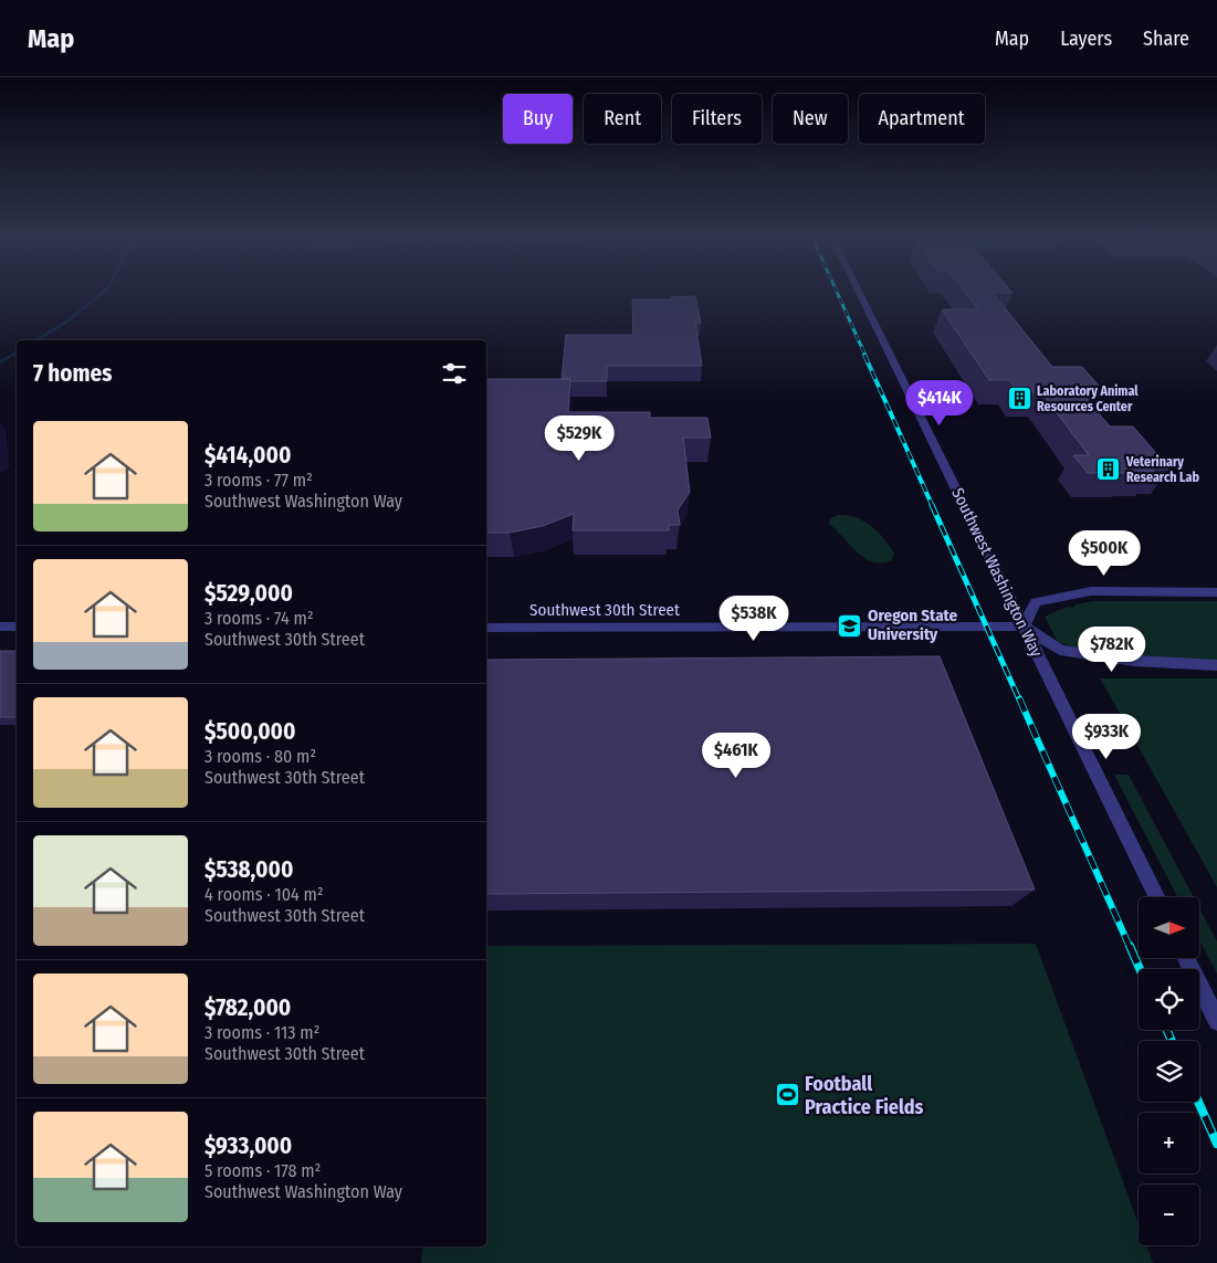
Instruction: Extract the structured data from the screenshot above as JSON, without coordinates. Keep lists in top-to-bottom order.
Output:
{
  "streets": {
    "street": ["Southwest Washington Way", "Southwest 30th Street"]
  },
  "crossings": [
    ["Southwest Washington Way", "Southwest 30th Street"]
  ],
  "places": {
    "building": ["Laboratory Animal Resources Center", "Veterinary Research Lab"],
    "school or university": ["Oregon State University"],
    "sports": ["Football Practice Fields"]
  },
  "north": "right",
  "page": {
    "header": "Map",
    "nav": ["Map", "Layers", "Share"],
    "chip": [
      "Buy",
      "Rent",
      "Filters",
      "New",
      "Apartment"
    ],
    "heading": "7 homes",
    "price": [
      "$414K",
      "$529K",
      "$500K",
      "$538K",
      "$782K",
      "$933K",
      "$461K"
    ],
    "list": [
      {
        "name": "$414,000",
        "note": "3 rooms · 77 m² · Southwest Washington Way"
      },
      {
        "name": "$529,000",
        "note": "3 rooms · 74 m² · Southwest 30th Street"
      },
      {
        "name": "$500,000",
        "note": "3 rooms · 80 m² · Southwest 30th Street"
      },
      {
        "name": "$538,000",
        "note": "4 rooms · 104 m² · Southwest 30th Street"
      },
      {
        "name": "$782,000",
        "note": "3 rooms · 113 m² · Southwest 30th Street"
      },
      {
        "name": "$933,000",
        "note": "5 rooms · 178 m² · Southwest Washington Way"
      }
    ],
    "map_buttons": ["+", "−"]
  }
}
